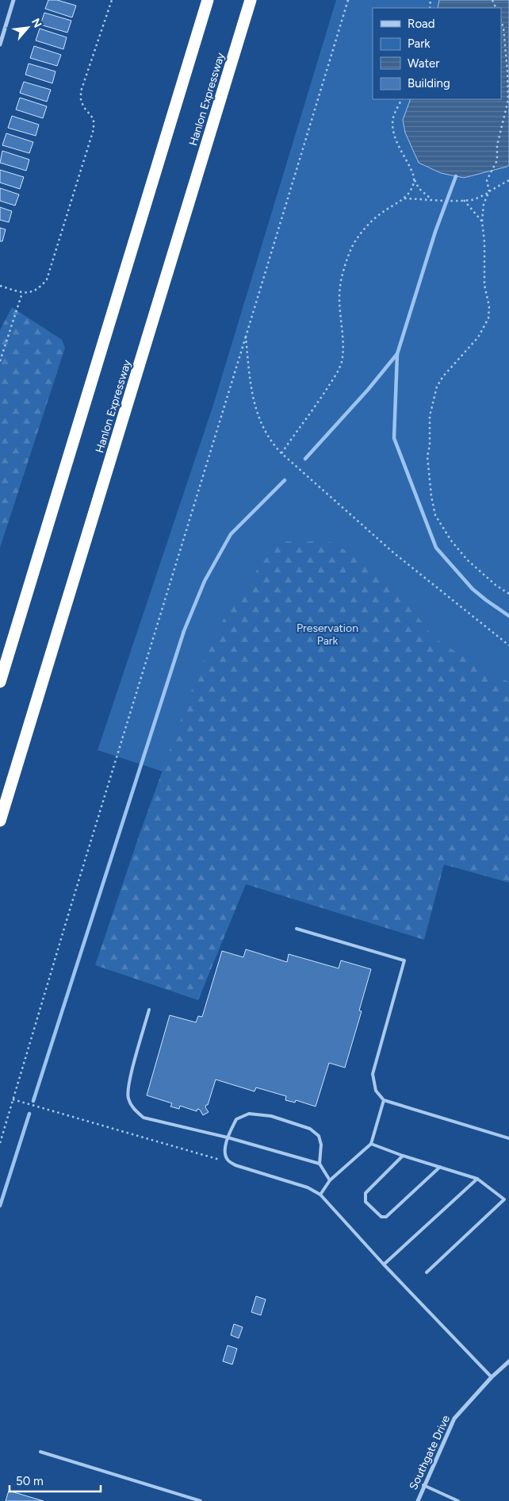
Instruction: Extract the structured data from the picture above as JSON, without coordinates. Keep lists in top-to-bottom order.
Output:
{
  "streets": {
    "highway": ["Hanlon Expressway"],
    "street": ["Southgate Drive"]
  },
  "parks": ["Preservation Park"],
  "legend": [
    "Road",
    "Park",
    "Water",
    "Building"
  ],
  "scale_bar": "50 m",
  "north": "top right"
}
